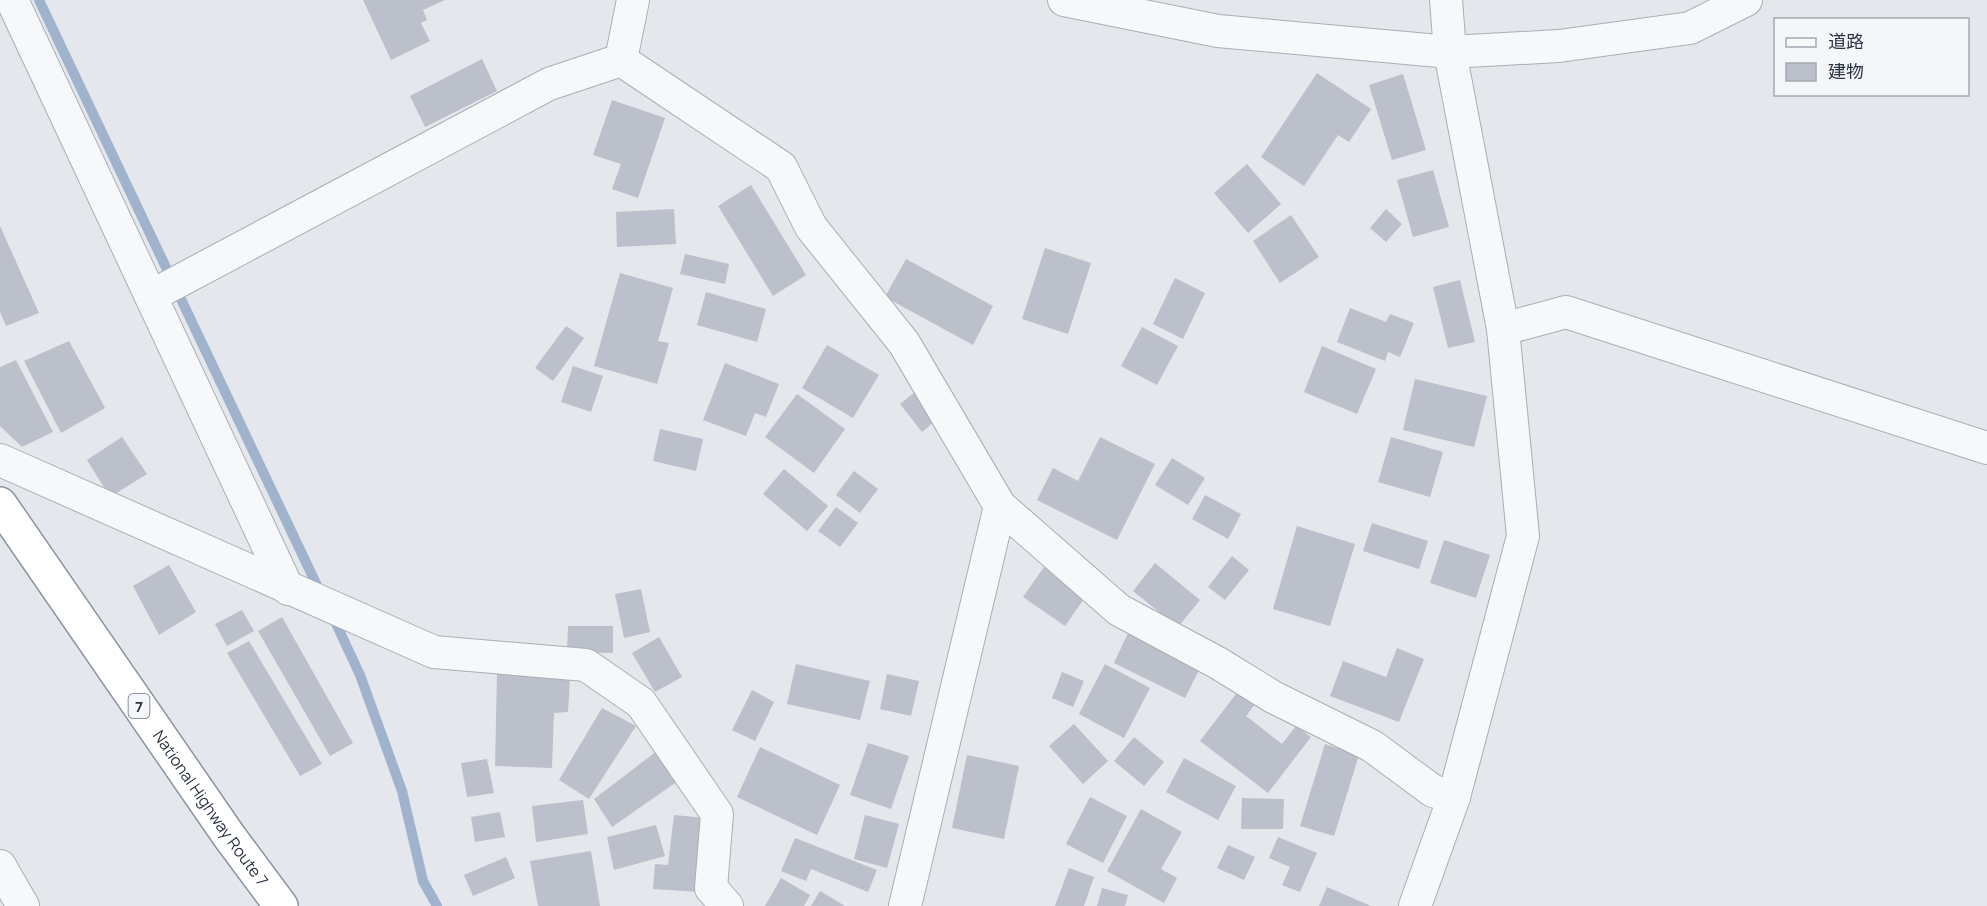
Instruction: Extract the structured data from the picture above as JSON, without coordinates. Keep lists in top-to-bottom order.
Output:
{
  "streets": {
    "highway": ["7", "National Highway Route 7"]
  },
  "legend": ["道路", "建物"]
}
